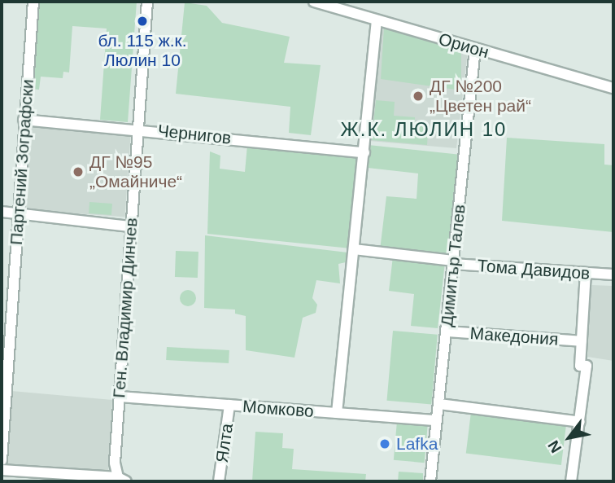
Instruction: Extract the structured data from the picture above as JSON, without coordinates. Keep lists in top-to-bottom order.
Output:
{
  "streets": {
    "street": [
      "Орион",
      "Чернигов",
      "Партений Зографски",
      "Димитър Талев",
      "Тома Давидов",
      "Ген. Владимир Динчев",
      "Македония",
      "Момково",
      "Ялта"
    ]
  },
  "crossings": [
    ["Орион", "Димитър Талев"],
    ["Чернигов", "Партений Зографски"],
    ["Чернигов", "Ген. Владимир Динчев"],
    ["Димитър Талев", "Тома Давидов"],
    ["Димитър Талев", "Македония"],
    ["Димитър Талев", "Момково"],
    ["Ген. Владимир Динчев", "Момково"],
    ["Момково", "Ялта"]
  ],
  "districts": ["Ж.К. ЛЮЛИН 10"],
  "places": [
    "бл. 115 ж.к. Люлин 10",
    "ДГ №200 „Цветен рай“",
    "ДГ №95 „Омайниче“",
    "Lafka"
  ],
  "north": "bottom left"
}
